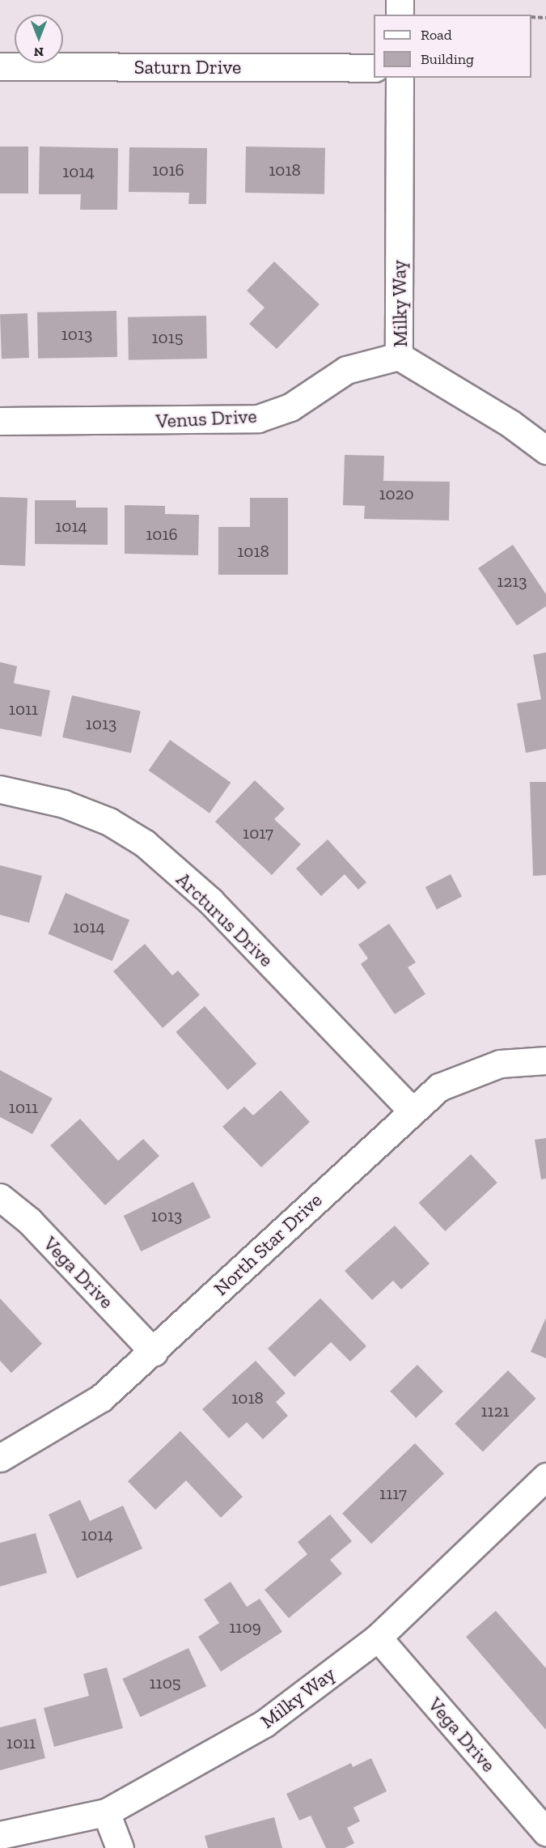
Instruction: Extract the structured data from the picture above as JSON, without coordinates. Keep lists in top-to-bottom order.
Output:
{
  "streets": {
    "street": [
      "Saturn Drive",
      "Milky Way",
      "Venus Drive",
      "Arcturus Drive",
      "North Star Drive",
      "Vega Drive"
    ]
  },
  "crossings": [
    ["Milky Way", "Venus Drive"],
    ["Milky Way", "Vega Drive"],
    ["Arcturus Drive", "North Star Drive"],
    ["North Star Drive", "Vega Drive"]
  ],
  "house_numbers": [
    "1016",
    "1018",
    "1014",
    "1013",
    "1015",
    "1020",
    "1014",
    "1016",
    "1018",
    "1213",
    "1011",
    "1013",
    "1017",
    "1014",
    "1011",
    "1013",
    "1018",
    "1121",
    "1117",
    "1014",
    "1109",
    "1105",
    "1011"
  ],
  "legend": ["Road", "Building"],
  "north": "bottom"
}
